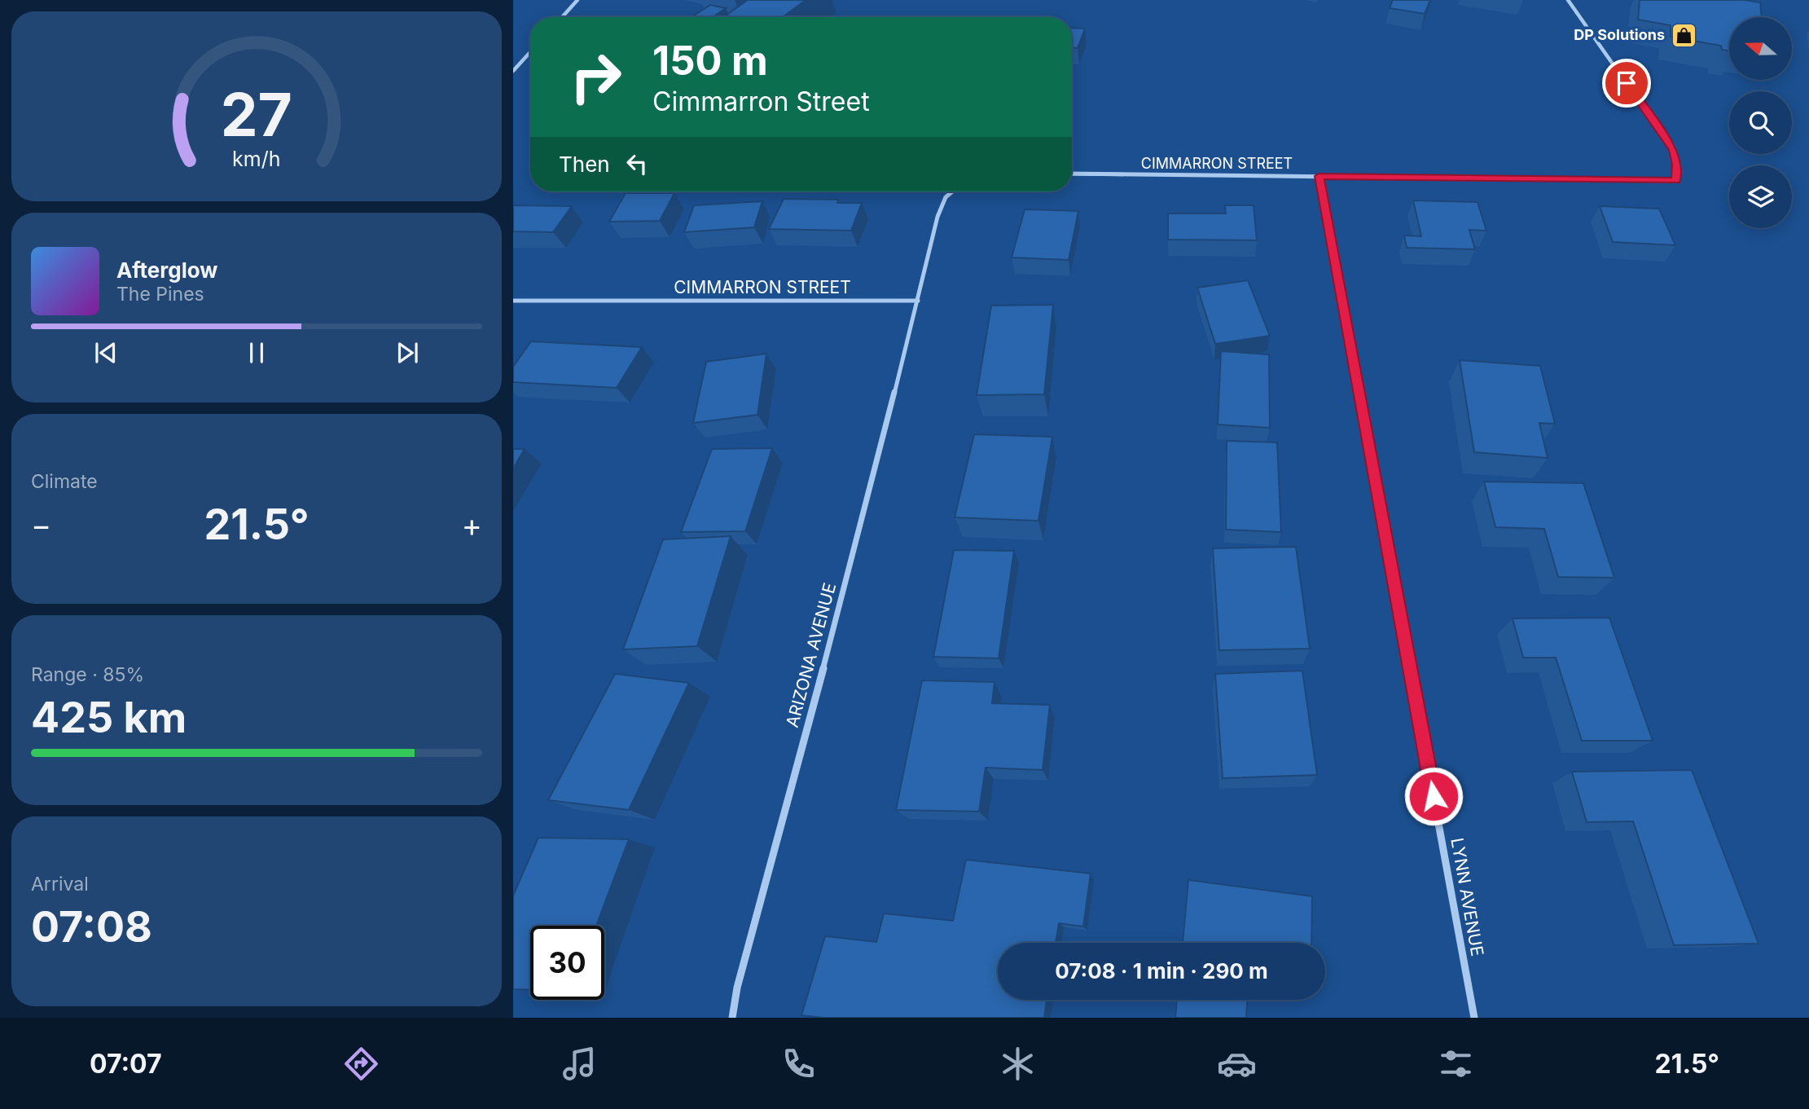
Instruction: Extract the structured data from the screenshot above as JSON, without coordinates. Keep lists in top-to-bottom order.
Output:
{
  "streets": {
    "street": ["CIMMARRON STREET", "ARIZONA AVENUE", "LYNN AVENUE"]
  },
  "crossings": [
    ["CIMMARRON STREET", "ARIZONA AVENUE"],
    ["CIMMARRON STREET", "LYNN AVENUE"]
  ],
  "places": {
    "shop": ["DP Solutions"]
  },
  "north": "left",
  "page": {
    "turn": ["150 m", "Cimmarron Street"],
    "then": "Then",
    "song": ["Afterglow", "The Pines"],
    "tile": [
      "Climate",
      ["Range · 85%", "425 km"],
      ["Arrival", "07:08"]
    ],
    "heat": ["−", "21.5°", "+"],
    "limit": "30",
    "trip": "07:08 · 1 min · 290 m",
    "tabs": ["07:07", "21.5°"],
    "gauge": ["27", "km/h"]
  }
}
